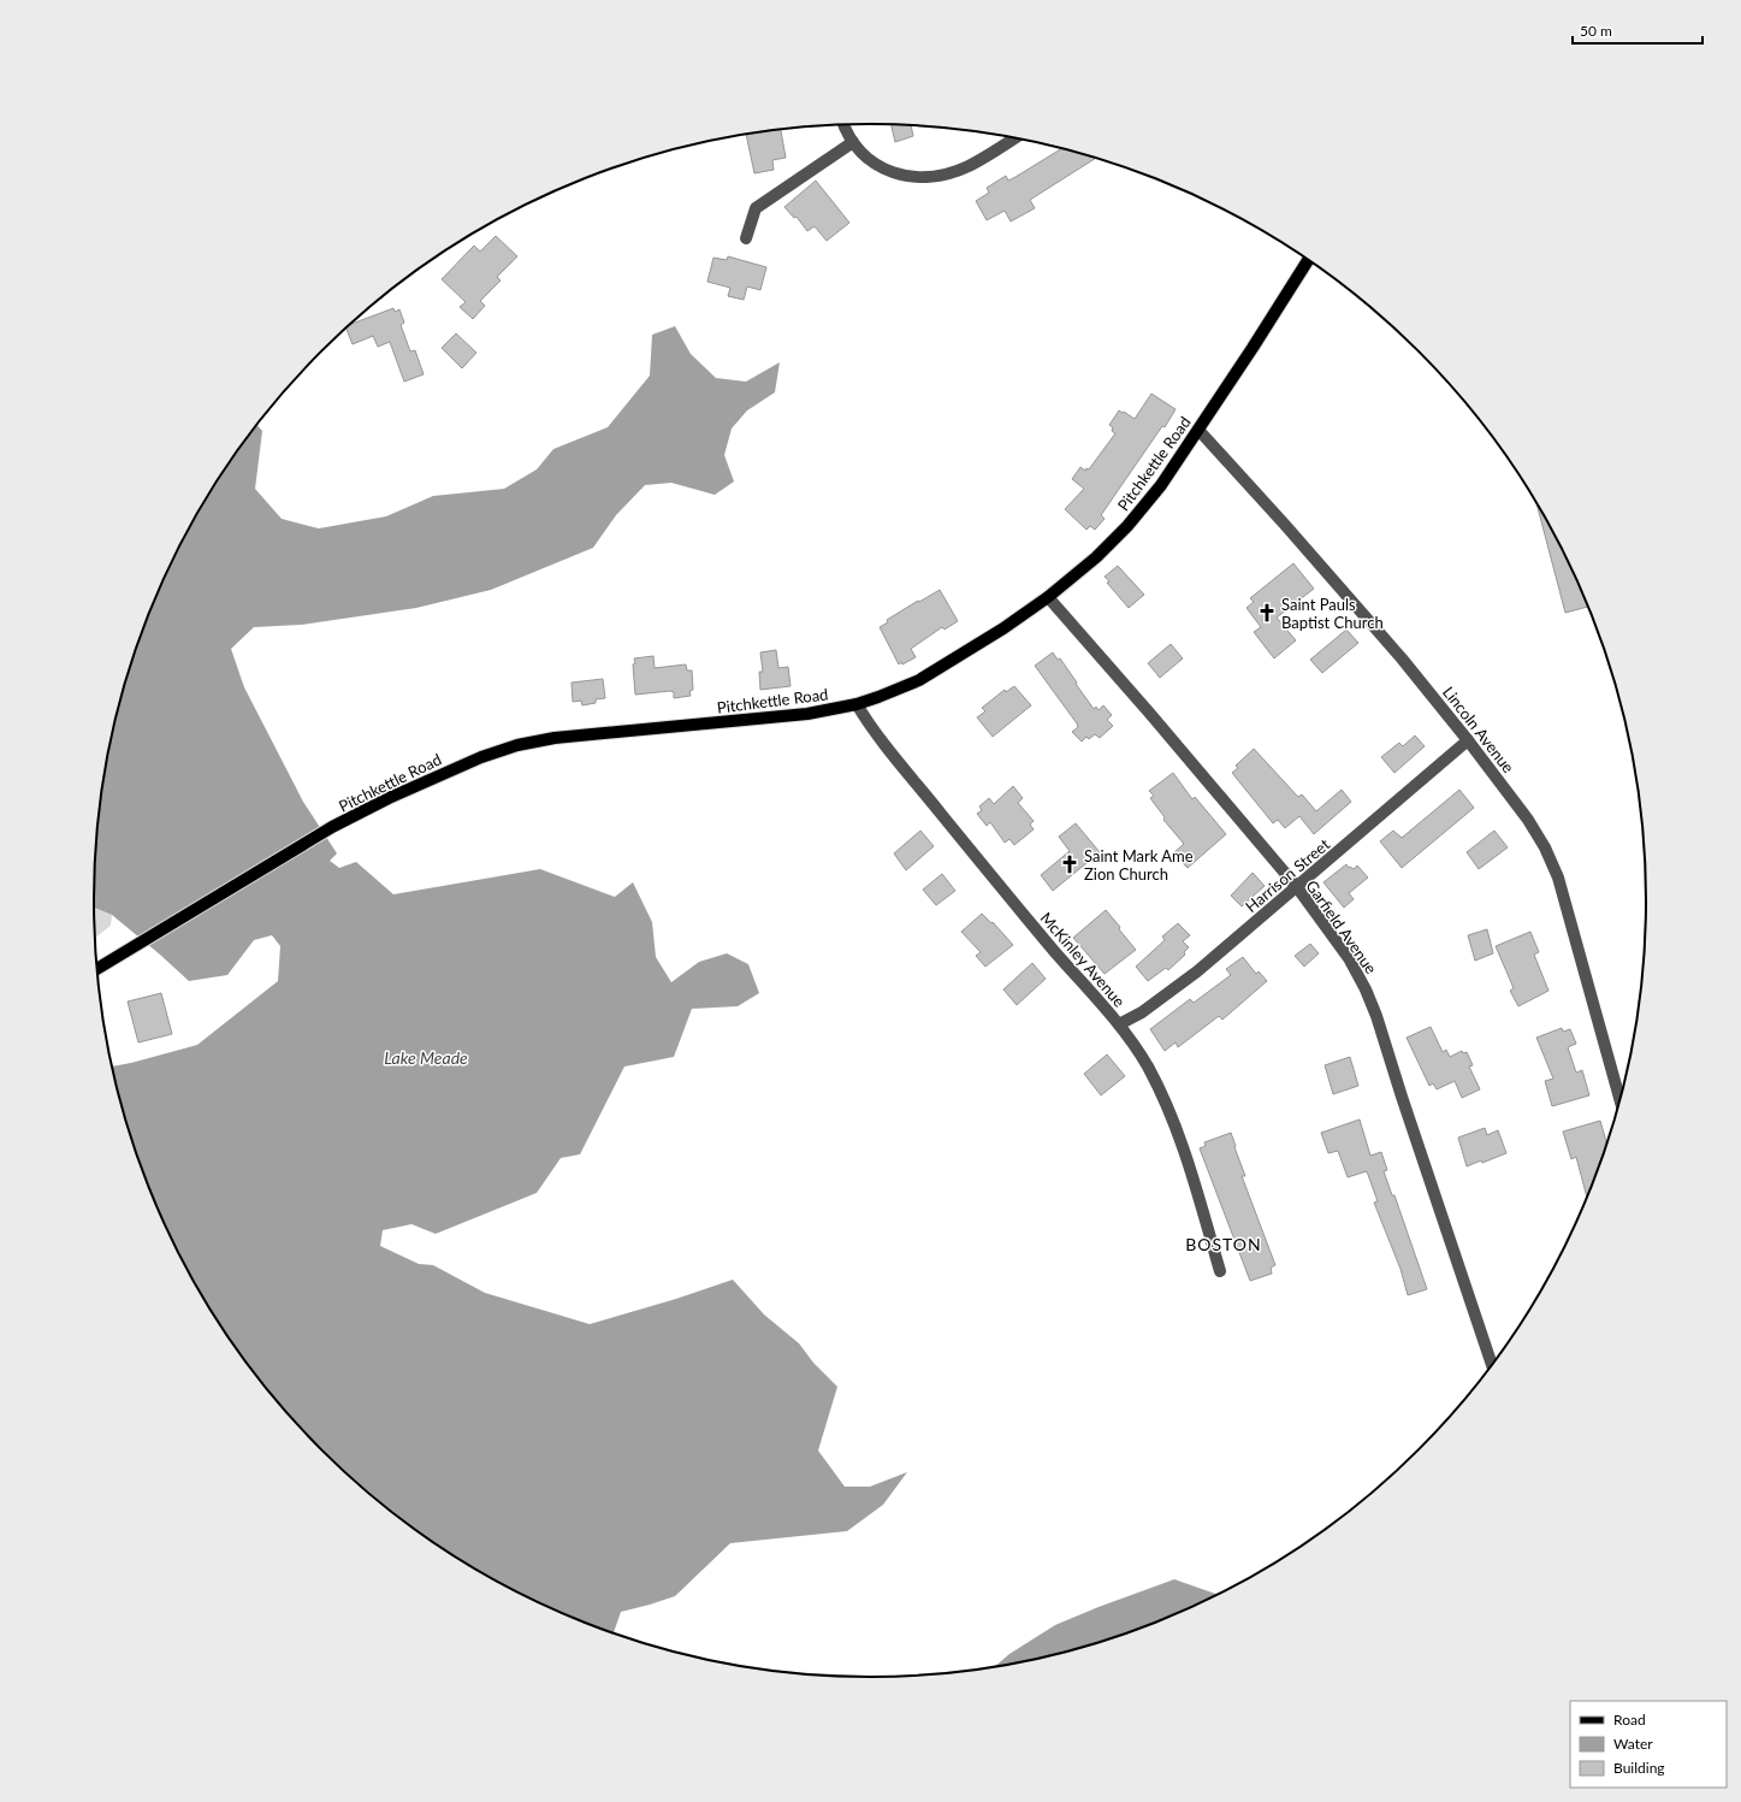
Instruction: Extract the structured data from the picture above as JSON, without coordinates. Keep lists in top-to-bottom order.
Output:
{
  "streets": {
    "main road": ["Pitchkettle Road"],
    "street": [
      "Lincoln Avenue",
      "Harrison Street",
      "Garfield Avenue",
      "McKinley Avenue"
    ]
  },
  "crossings": [
    ["Pitchkettle Road", "Lincoln Avenue"],
    ["Pitchkettle Road", "Garfield Avenue"],
    ["Pitchkettle Road", "McKinley Avenue"],
    ["Lincoln Avenue", "Harrison Street"],
    ["Harrison Street", "Garfield Avenue"],
    ["Harrison Street", "McKinley Avenue"]
  ],
  "districts": ["BOSTON"],
  "water": ["Lake Meade"],
  "places": {
    "church": ["Saint Pauls Baptist Church", "Saint Mark Ame Zion Church"]
  },
  "legend": ["Road", "Water", "Building"],
  "scale_bar": "50 m"
}
